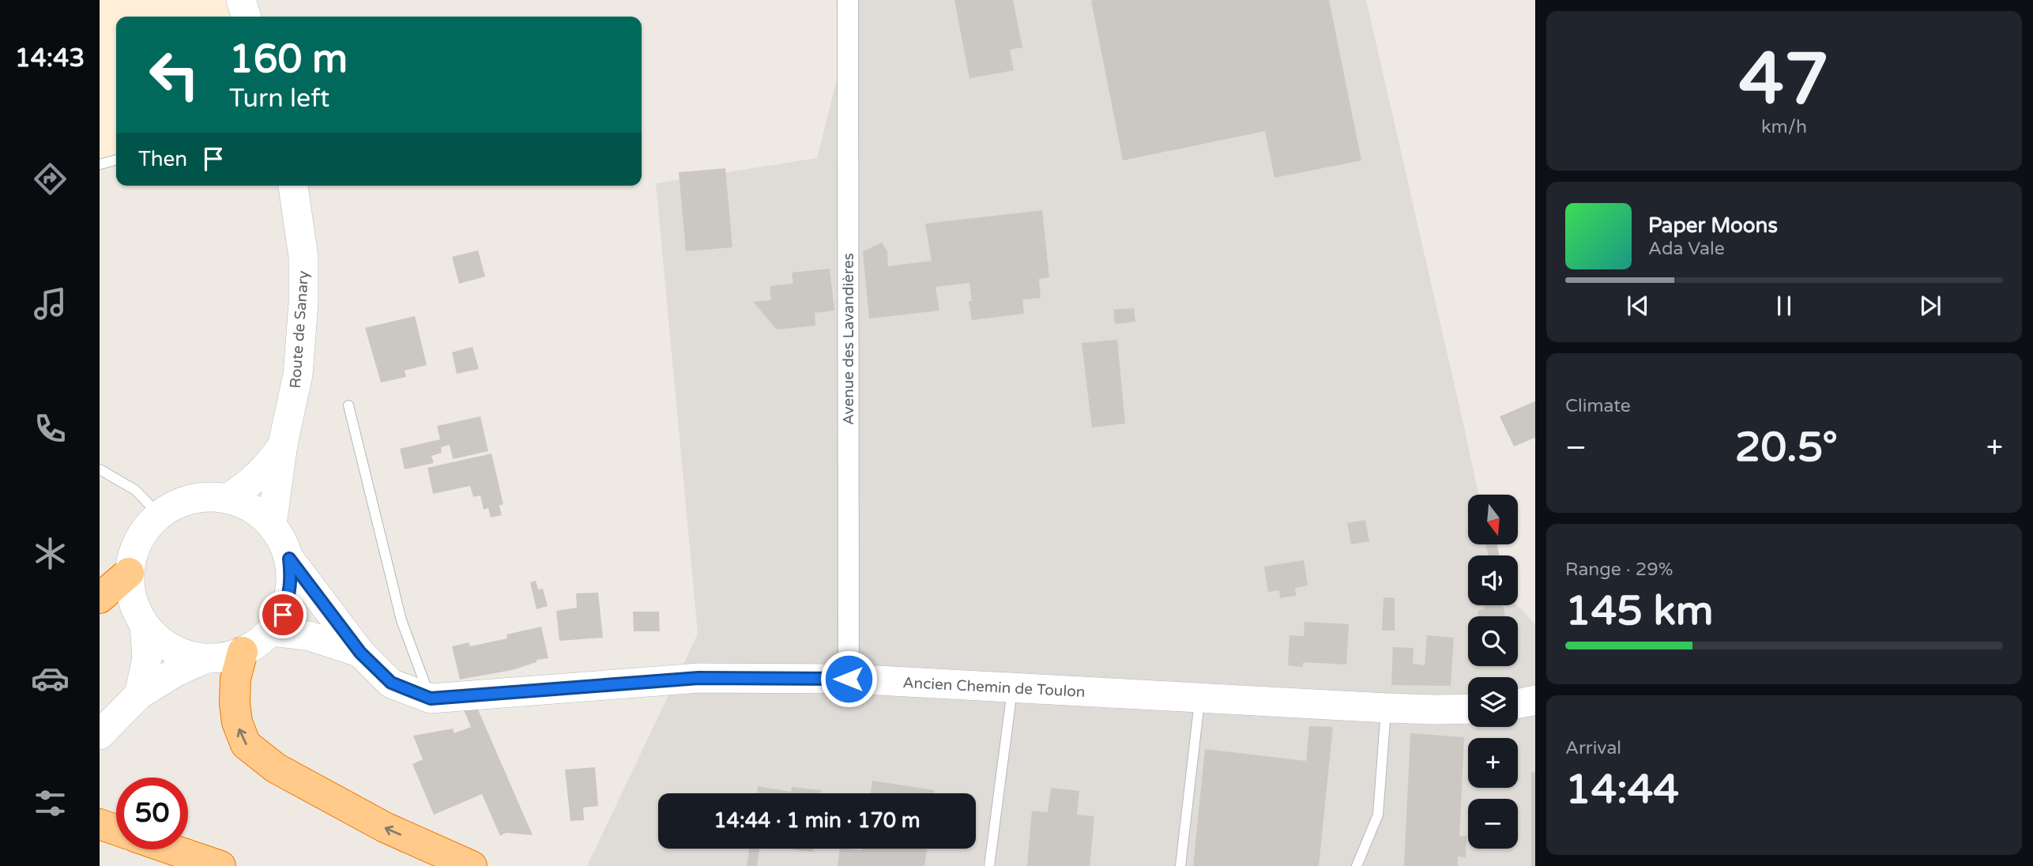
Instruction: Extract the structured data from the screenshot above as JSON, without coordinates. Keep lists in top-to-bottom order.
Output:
{
  "streets": {
    "main road": ["Route de Sanary", "Ancien Chemin de Toulon"],
    "street": ["Avenue des Lavandières"]
  },
  "crossings": [
    ["Route de Sanary", "Ancien Chemin de Toulon"],
    ["Avenue des Lavandières", "Ancien Chemin de Toulon"]
  ],
  "north": "bottom",
  "page": {
    "tabs": "14:43",
    "tile": [
      ["47", "km/h"],
      "Climate",
      ["Range · 29%", "145 km"],
      ["Arrival", "14:44"]
    ],
    "turn": ["160 m", "Turn left"],
    "then": "Then",
    "song": ["Paper Moons", "Ada Vale"],
    "heat": ["−", "20.5°", "+"],
    "map_buttons": ["+", "−"],
    "limit": "50",
    "trip": "14:44 · 1 min · 170 m"
  }
}
